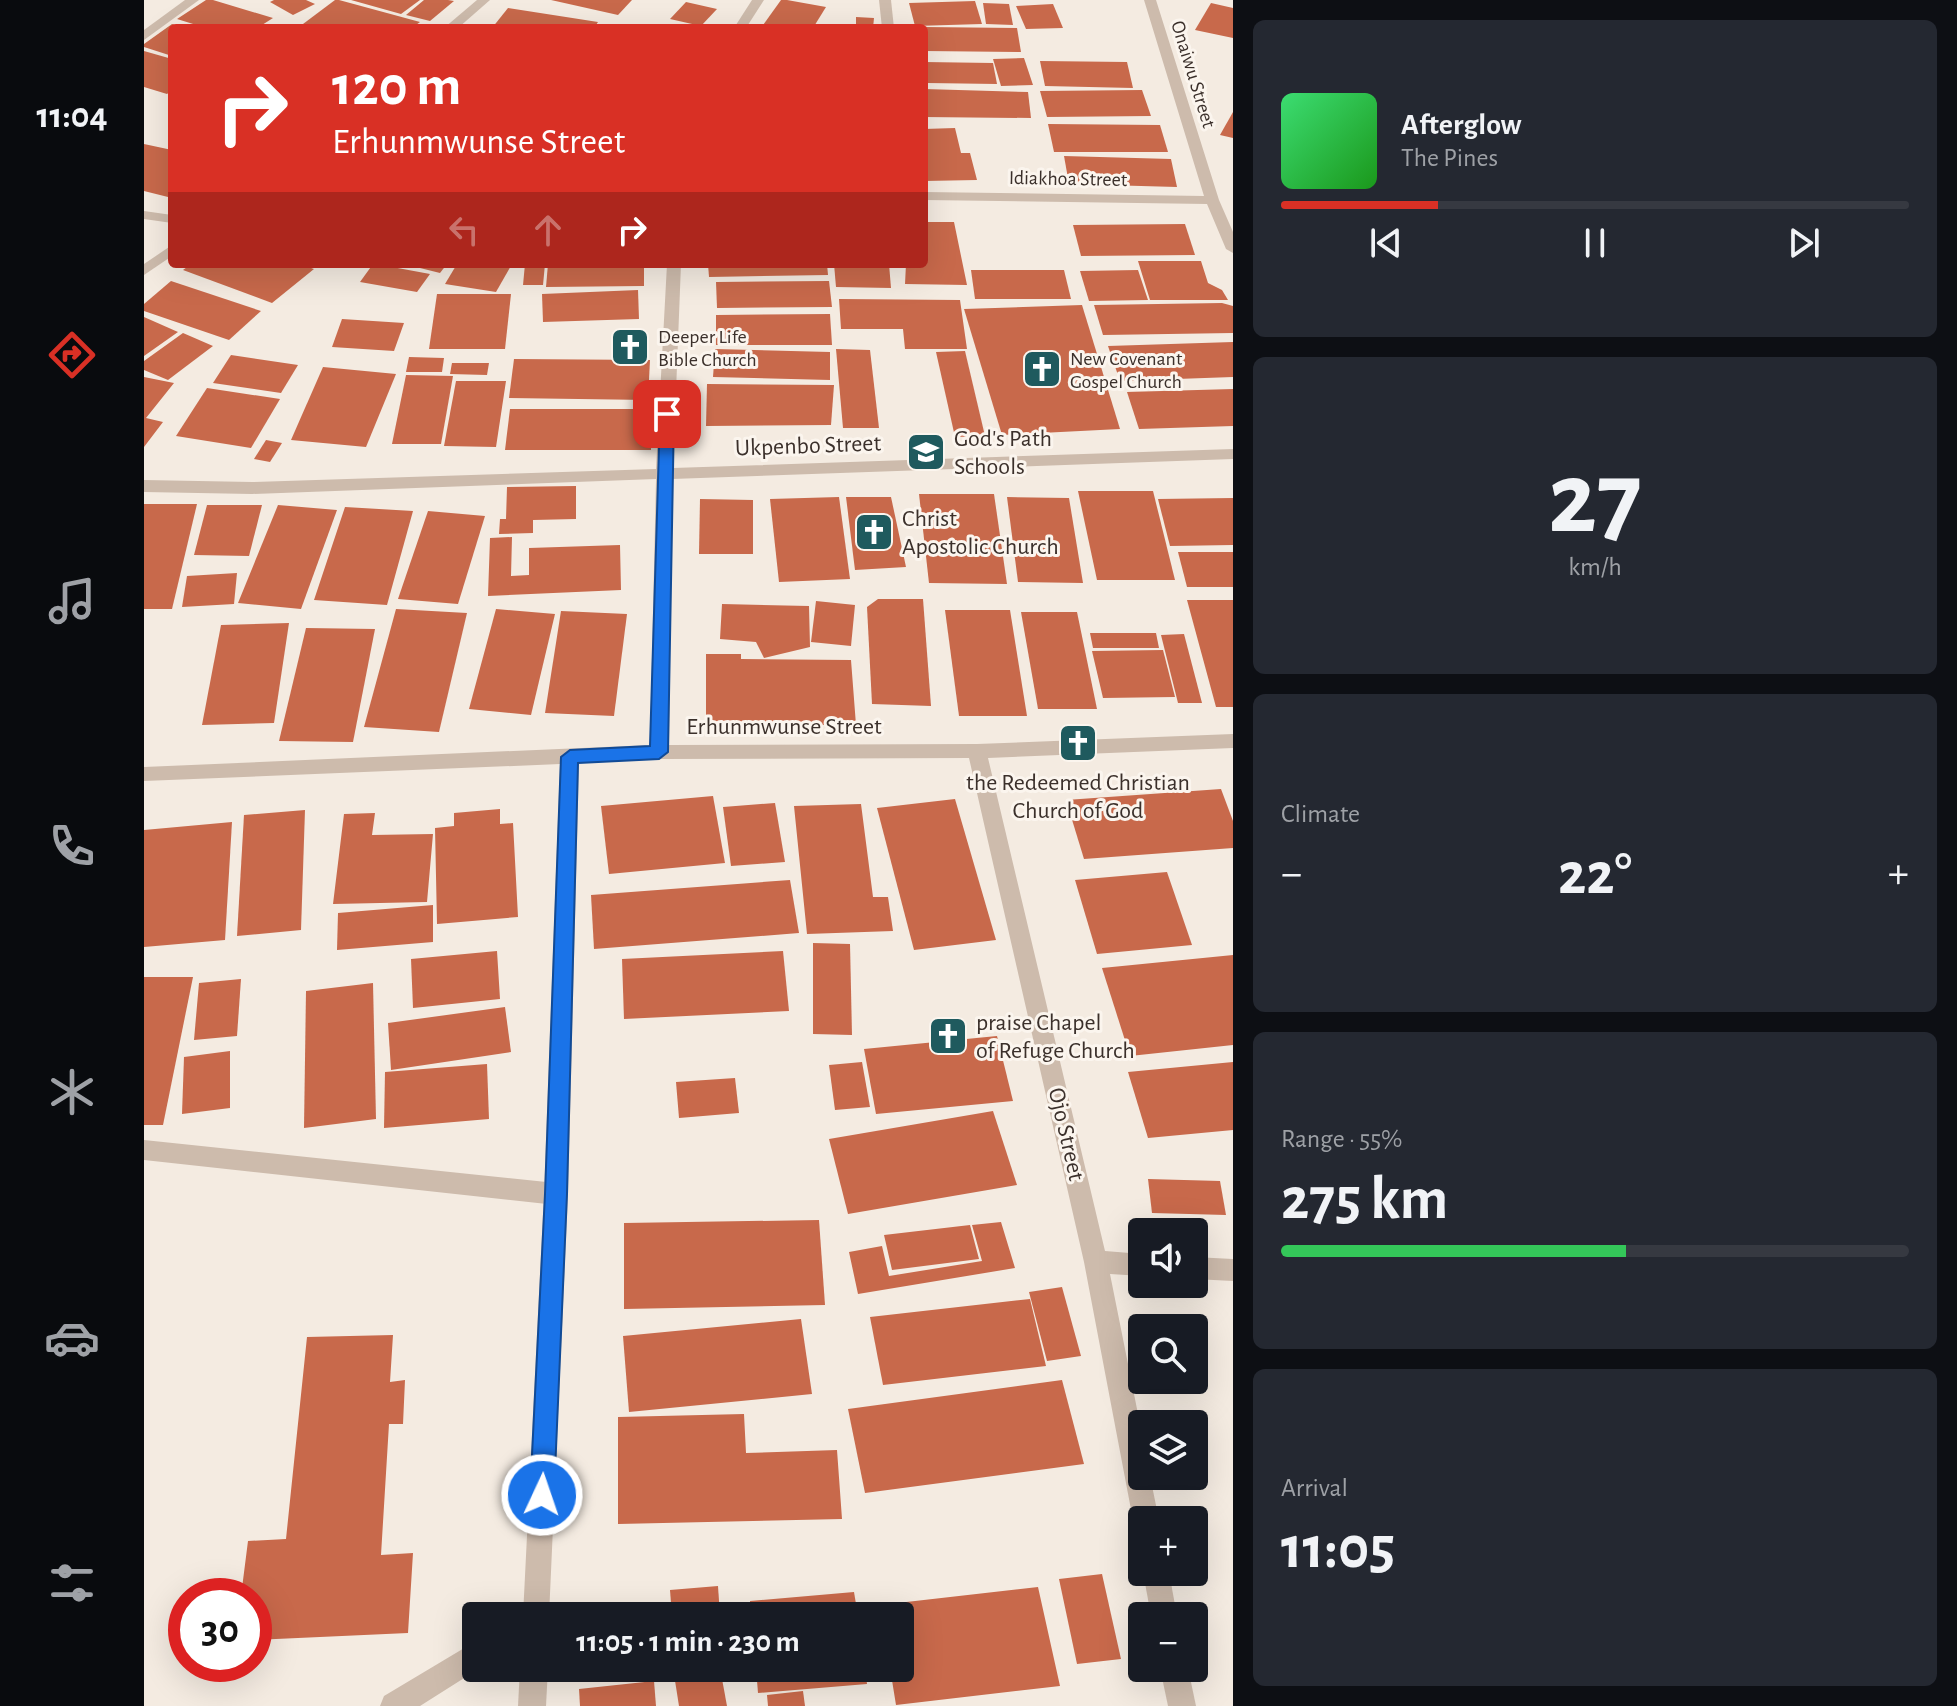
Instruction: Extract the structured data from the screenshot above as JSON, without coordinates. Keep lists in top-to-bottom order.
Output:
{
  "streets": {
    "street": [
      "Onaiwu Street",
      "Idiakhoa Street",
      "Ukpenbo Street",
      "Erhunmwunse Street",
      "Ojo Street"
    ]
  },
  "crossings": [
    ["Onaiwu Street", "Idiakhoa Street"],
    ["Erhunmwunse Street", "Ojo Street"]
  ],
  "places": {
    "church": [
      "Deeper Life Bible Church",
      "New Covenant Gospel Church",
      "Christ Apostolic Church",
      "the Redeemed Christian Church of God",
      "praise Chapel of Refuge Church"
    ],
    "school or university": ["God's Path Schools"]
  },
  "page": {
    "tabs": "11:04",
    "turn": ["120 m", "Erhunmwunse Street"],
    "song": ["Afterglow", "The Pines"],
    "tile": [
      ["27", "km/h"],
      "Climate",
      ["Range · 55%", "275 km"],
      ["Arrival", "11:05"]
    ],
    "heat": ["−", "22°", "+"],
    "map_buttons": ["+", "−"],
    "limit": "30",
    "trip": "11:05 · 1 min · 230 m"
  }
}
